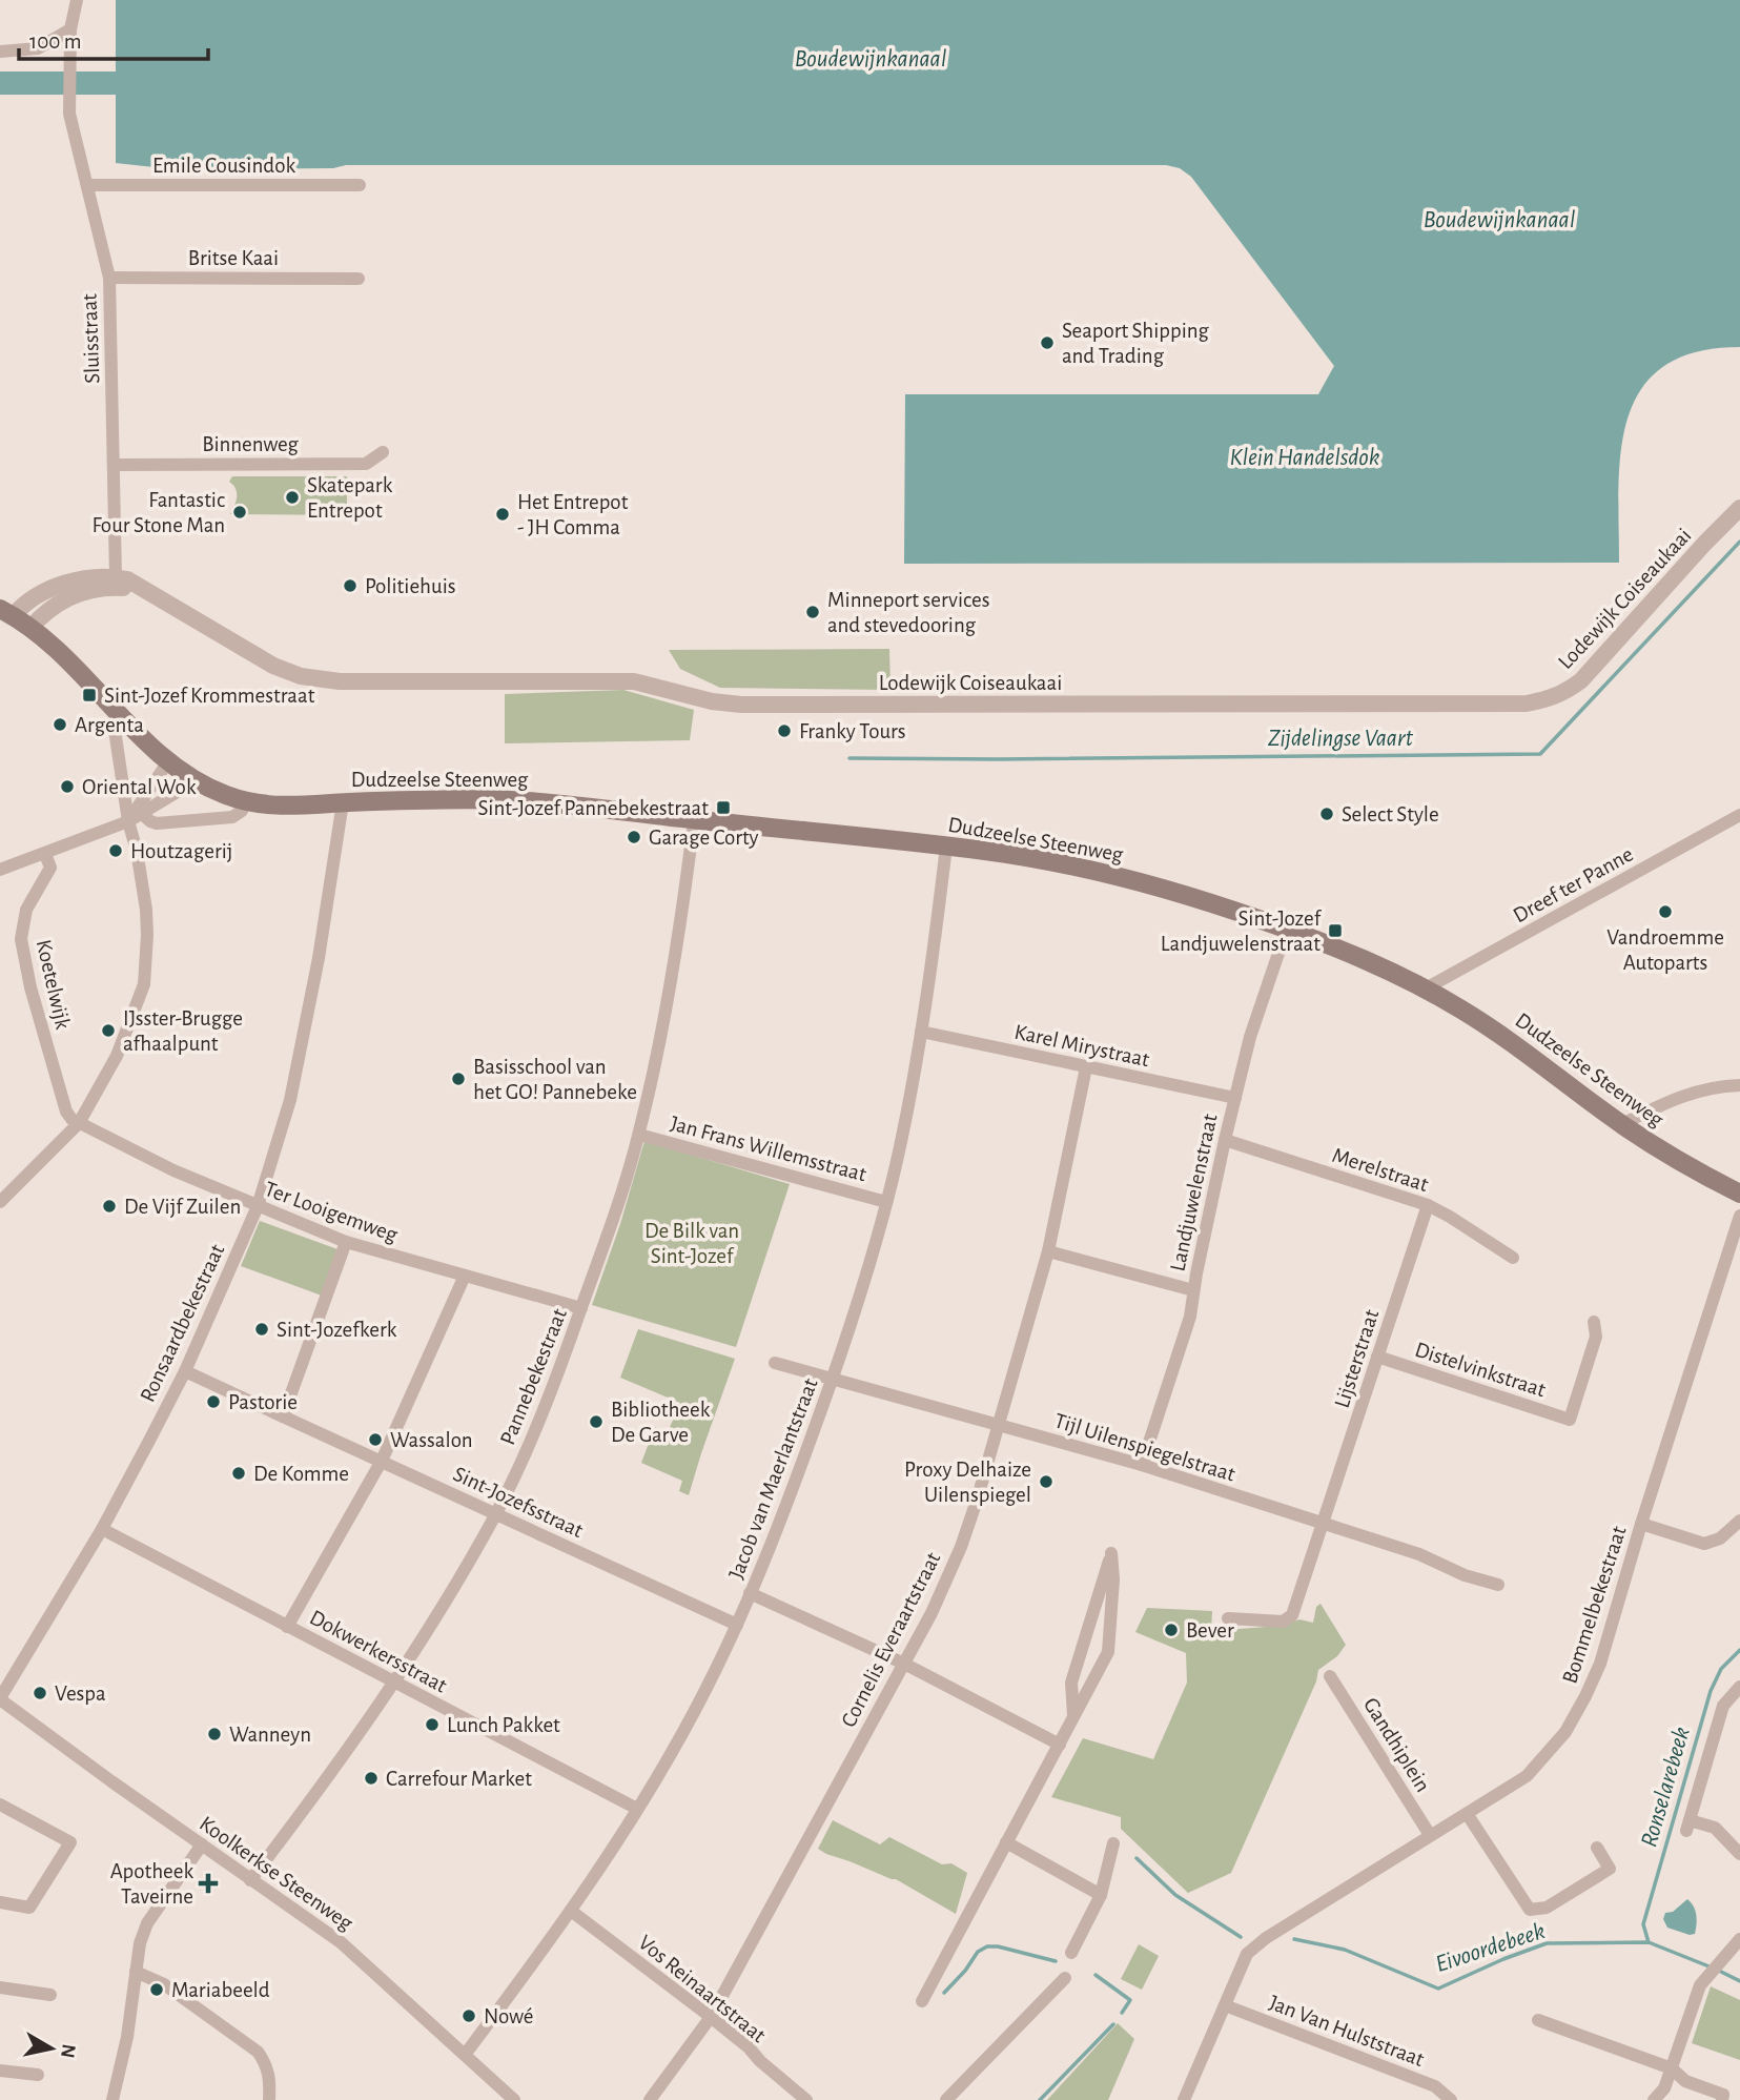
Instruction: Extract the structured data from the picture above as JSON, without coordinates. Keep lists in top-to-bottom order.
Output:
{
  "streets": {
    "main road": ["Dudzeelse Steenweg"],
    "street": [
      "Emile Cousindok",
      "Britse Kaai",
      "Sluisstraat",
      "Binnenweg",
      "Lodewijk Coiseaukaai",
      "Dreef ter Panne",
      "Koetelwijk",
      "Karel Mirystraat",
      "Jan Frans Willemsstraat",
      "Merelstraat",
      "Landjuwelenstraat",
      "Ter Looigemweg",
      "Ronsaardbekestraat",
      "Lijsterstraat",
      "Distelvinkstraat",
      "Pannebekestraat",
      "Tijl Uilenspiegelstraat",
      "Jacob van Maerlantstraat",
      "Sint-Jozefsstraat",
      "Bommelbekestraat",
      "Cornelis Everaartstraat",
      "Dokwerkersstraat",
      "Gandhiplein",
      "Koolkerkse Steenweg",
      "Vos Reinaartstraat",
      "Jan Van Hulststraat"
    ]
  },
  "crossings": [
    ["Emile Cousindok", "Sluisstraat"],
    ["Britse Kaai", "Sluisstraat"],
    ["Sluisstraat", "Binnenweg"],
    ["Sluisstraat", "Lodewijk Coiseaukaai"],
    ["Lodewijk Coiseaukaai", "Dudzeelse Steenweg"],
    ["Dudzeelse Steenweg", "Dreef ter Panne"],
    ["Dudzeelse Steenweg", "Landjuwelenstraat"],
    ["Dudzeelse Steenweg", "Ronsaardbekestraat"],
    ["Dudzeelse Steenweg", "Pannebekestraat"],
    ["Dudzeelse Steenweg", "Jacob van Maerlantstraat"],
    ["Koetelwijk", "Ter Looigemweg"],
    ["Karel Mirystraat", "Landjuwelenstraat"],
    ["Karel Mirystraat", "Jacob van Maerlantstraat"],
    ["Karel Mirystraat", "Cornelis Everaartstraat"],
    ["Jan Frans Willemsstraat", "Pannebekestraat"],
    ["Jan Frans Willemsstraat", "Jacob van Maerlantstraat"],
    ["Merelstraat", "Landjuwelenstraat"],
    ["Merelstraat", "Lijsterstraat"],
    ["Landjuwelenstraat", "Tijl Uilenspiegelstraat"],
    ["Ter Looigemweg", "Ronsaardbekestraat"],
    ["Ter Looigemweg", "Pannebekestraat"],
    ["Ronsaardbekestraat", "Sint-Jozefsstraat"],
    ["Ronsaardbekestraat", "Dokwerkersstraat"],
    ["Ronsaardbekestraat", "Koolkerkse Steenweg"],
    ["Lijsterstraat", "Distelvinkstraat"],
    ["Lijsterstraat", "Tijl Uilenspiegelstraat"],
    ["Pannebekestraat", "Sint-Jozefsstraat"],
    ["Pannebekestraat", "Dokwerkersstraat"],
    ["Pannebekestraat", "Koolkerkse Steenweg"],
    ["Tijl Uilenspiegelstraat", "Jacob van Maerlantstraat"],
    ["Tijl Uilenspiegelstraat", "Cornelis Everaartstraat"],
    ["Jacob van Maerlantstraat", "Sint-Jozefsstraat"],
    ["Jacob van Maerlantstraat", "Dokwerkersstraat"],
    ["Jacob van Maerlantstraat", "Koolkerkse Steenweg"],
    ["Jacob van Maerlantstraat", "Vos Reinaartstraat"],
    ["Bommelbekestraat", "Gandhiplein"],
    ["Bommelbekestraat", "Jan Van Hulststraat"],
    ["Cornelis Everaartstraat", "Vos Reinaartstraat"]
  ],
  "water": [
    "Boudewijnkanaal",
    "Klein Handelsdok",
    "Zijdelingse Vaart",
    "Ronselarebeek",
    "Eivoordebeek"
  ],
  "parks": ["De Bilk van Sint-Jozef"],
  "places": {
    "other": [
      "Seaport Shipping and Trading",
      "Skatepark Entrepot",
      "Fantastic Four Stone Man",
      "Het Entrepot - JH Comma",
      "Politiehuis",
      "Minneport services and stevedooring",
      "Argenta",
      "Franky Tours",
      "Oriental Wok",
      "Select Style",
      "Garage Corty",
      "Houtzagerij",
      "Vandroemme Autoparts",
      "IJsster-Brugge afhaalpunt",
      "Basisschool van het GO! Pannebeke",
      "De Vijf Zuilen",
      "Sint-Jozefkerk",
      "Pastorie",
      "Bibliotheek De Garve",
      "Wassalon",
      "De Komme",
      "Proxy Delhaize Uilenspiegel",
      "Bever",
      "Vespa",
      "Lunch Pakket",
      "Wanneyn",
      "Carrefour Market",
      "Mariabeeld",
      "Nowé"
    ],
    "transit": ["Sint-Jozef Krommestraat", "Sint-Jozef Pannebekestraat", "Sint-Jozef Landjuwelenstraat"],
    "health": ["Apotheek Taveirne"]
  },
  "scale_bar": "100 m",
  "north": "right"
}
